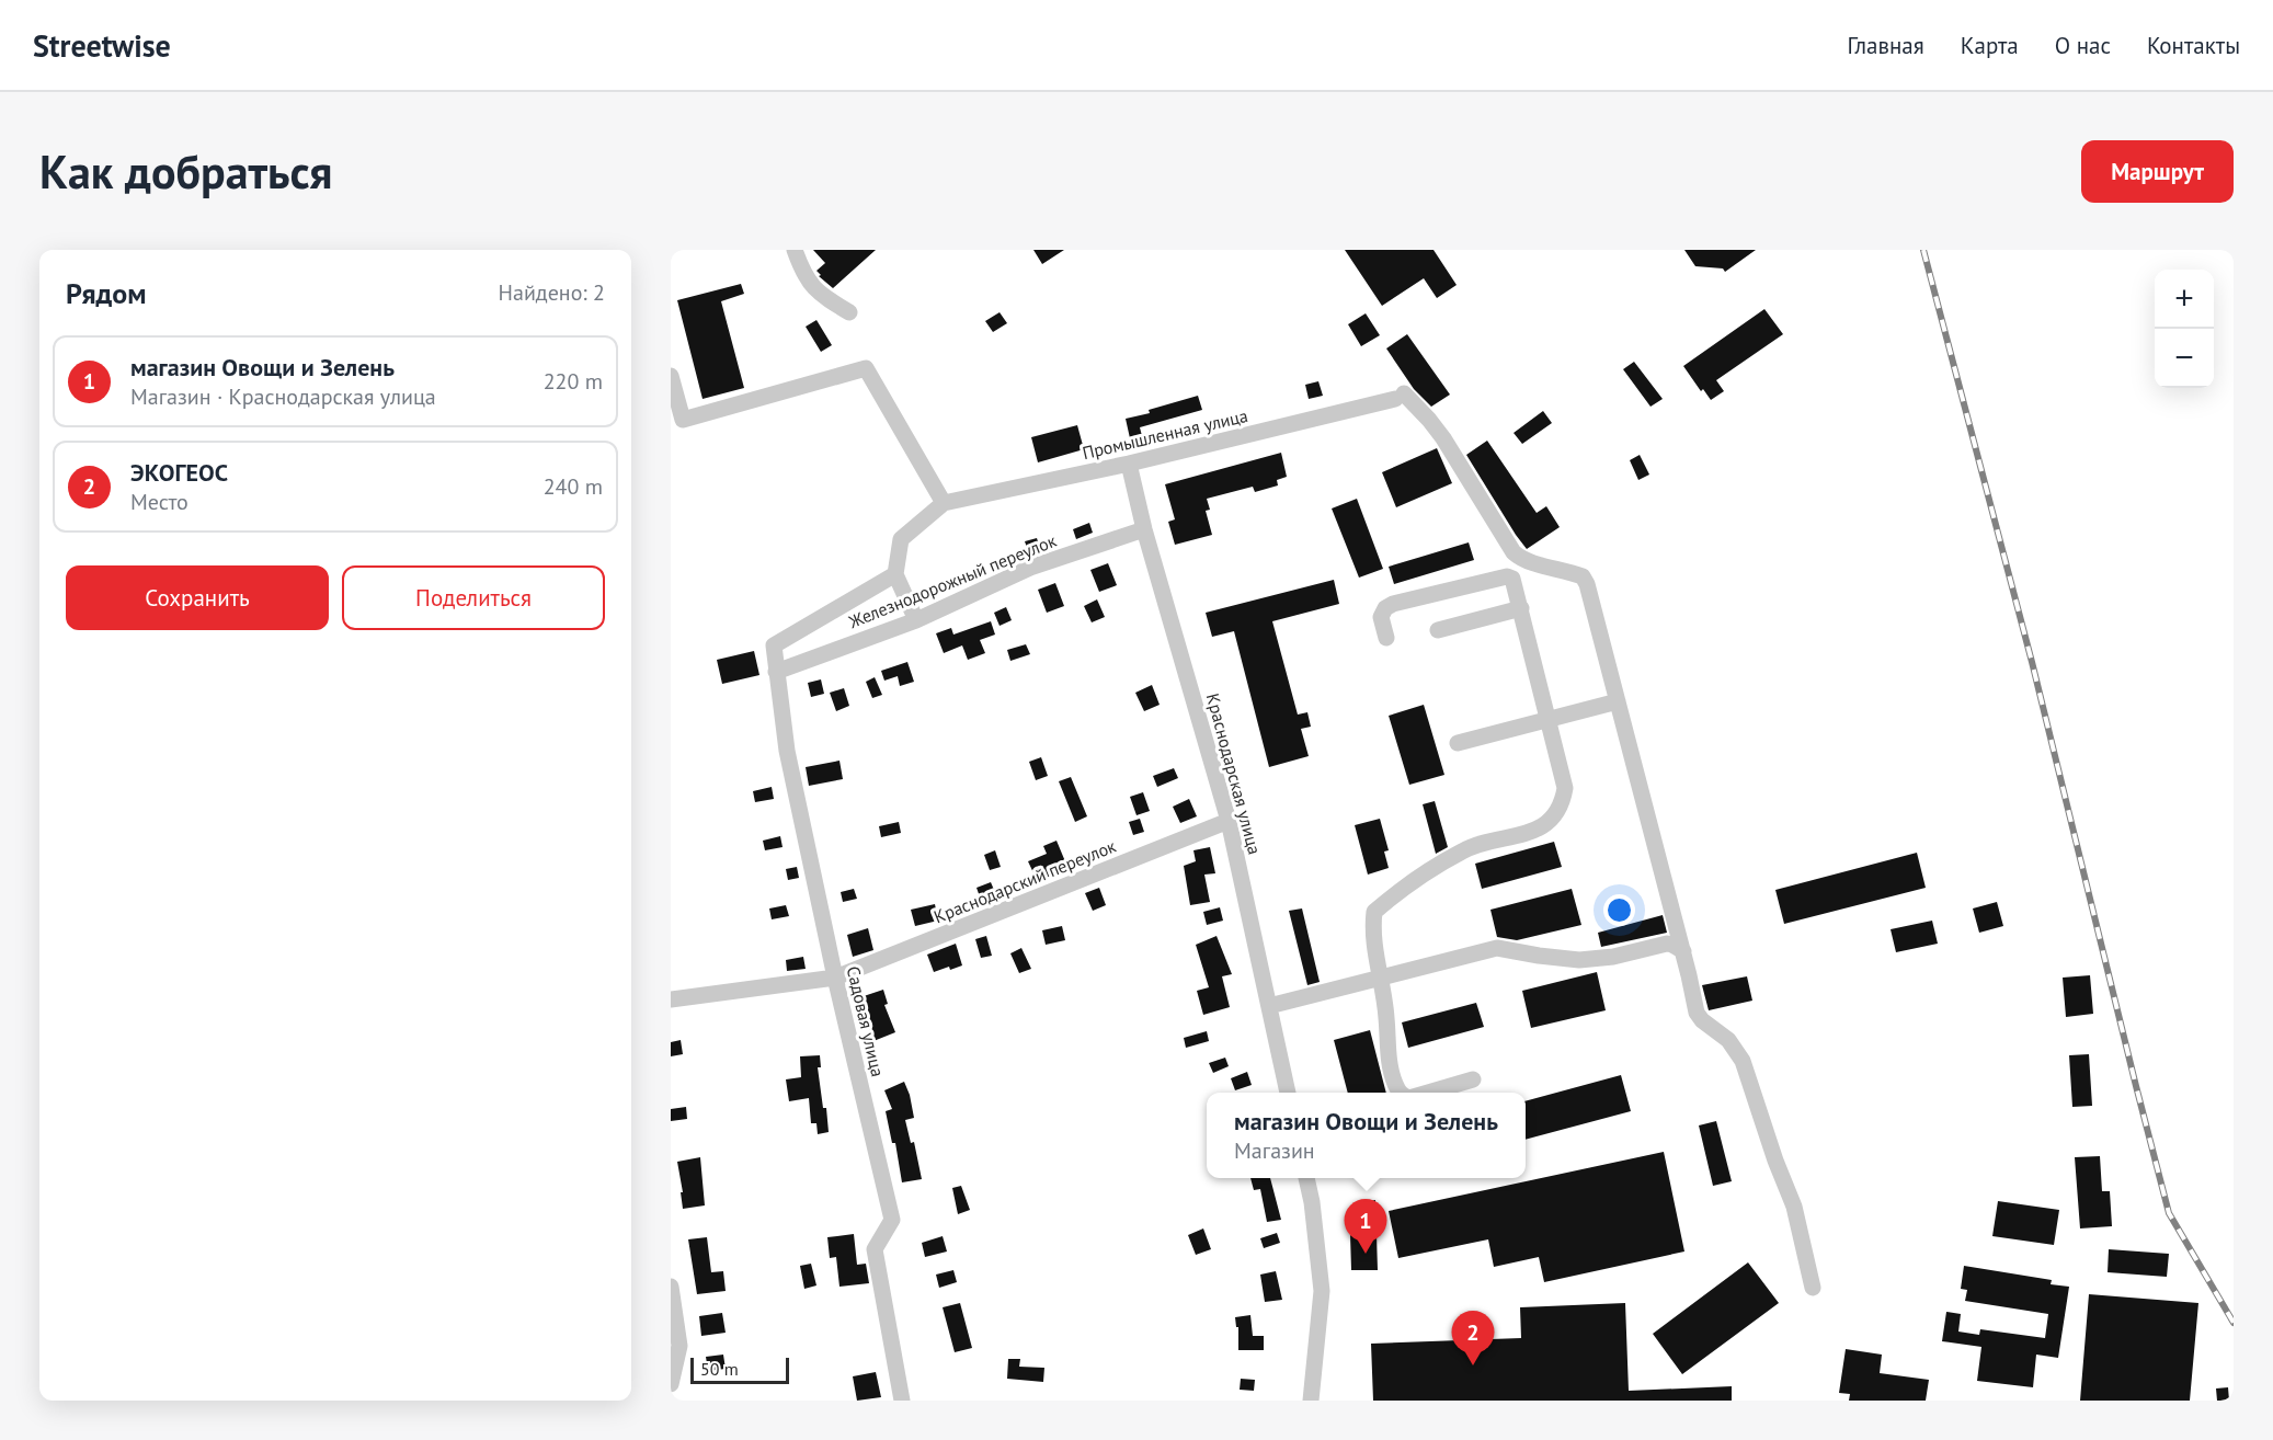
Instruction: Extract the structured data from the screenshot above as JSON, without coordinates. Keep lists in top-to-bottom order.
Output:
{
  "streets": {
    "street": [
      "Промышленная улица",
      "Железнодорожный переулок",
      "Краснодарская улица",
      "Краснодарский переулок",
      "Садовая улица"
    ]
  },
  "crossings": [
    ["Промышленная улица", "Краснодарская улица"],
    ["Железнодорожный переулок", "Краснодарская улица"],
    ["Железнодорожный переулок", "Садовая улица"],
    ["Краснодарская улица", "Краснодарский переулок"],
    ["Краснодарский переулок", "Садовая улица"]
  ],
  "scale_bar": "50 m",
  "page": {
    "header": "Streetwise",
    "nav": [
      "Главная",
      "Карта",
      "О нас",
      "Контакты"
    ],
    "buttons": [
      "Маршрут",
      ["Сохранить", "Поделиться"]
    ],
    "title": "Как добраться",
    "heading": ["Рядом", "Найдено: 2"],
    "map_buttons": ["+", "−"],
    "list": [
      {
        "mark": "1",
        "name": "магазин Овощи и Зелень",
        "note": "Магазин · Краснодарская улица",
        "value": "220 m"
      },
      {
        "mark": "2",
        "name": "ЭКОГЕОС",
        "note": "Место",
        "value": "240 m"
      }
    ],
    "popup": ["магазин Овощи и Зелень", "Магазин"],
    "pins": ["1", "2"],
    "scale": "50 m"
  }
}
